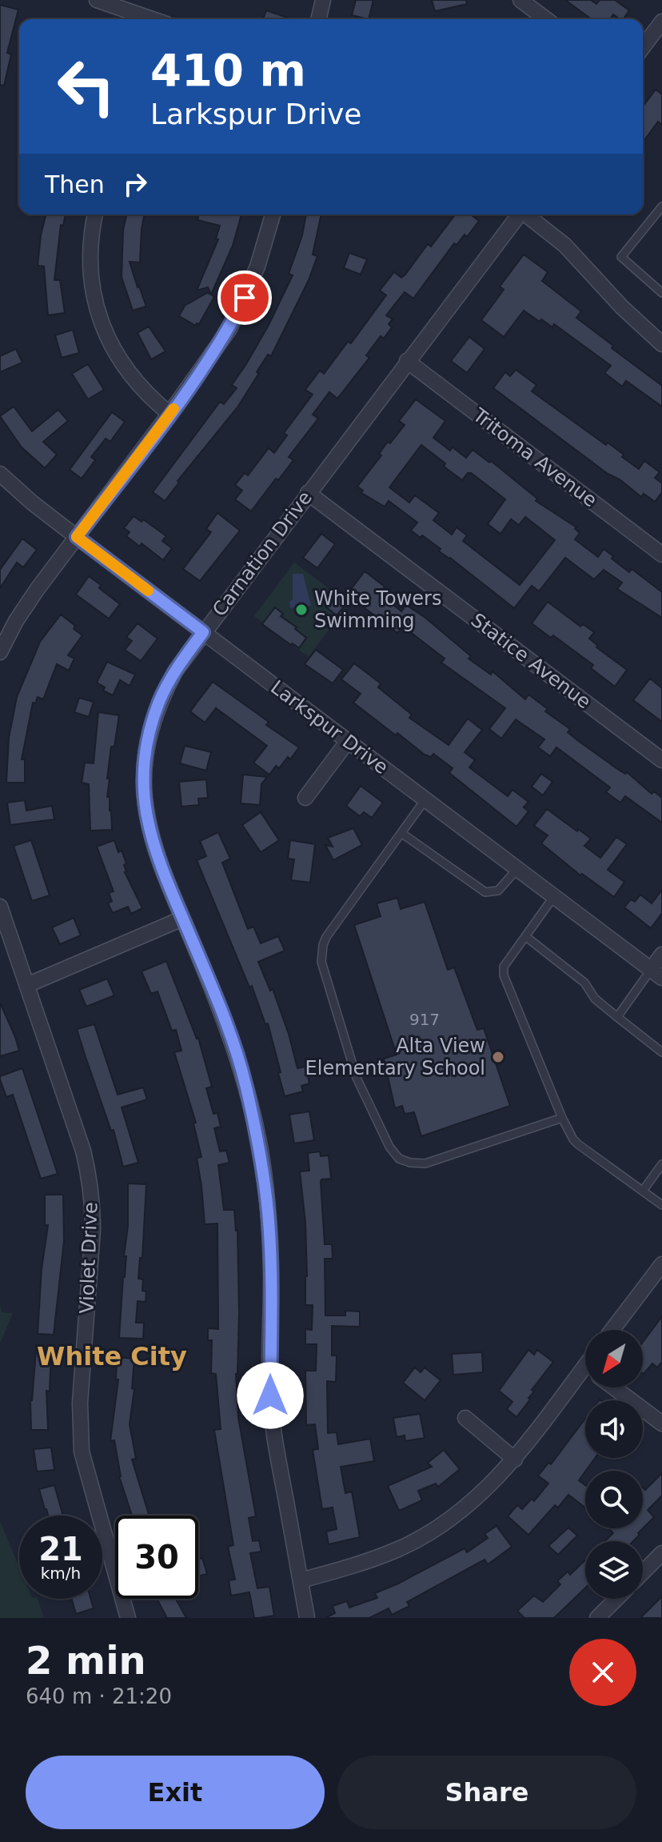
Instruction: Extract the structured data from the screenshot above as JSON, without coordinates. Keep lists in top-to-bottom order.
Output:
{
  "streets": {
    "street": [
      "Tritoma Avenue",
      "Carnation Drive",
      "Statice Avenue",
      "Larkspur Drive",
      "Violet Drive"
    ]
  },
  "crossings": [
    ["Tritoma Avenue", "Carnation Drive"],
    ["Carnation Drive", "Statice Avenue"],
    ["Carnation Drive", "Larkspur Drive"]
  ],
  "districts": ["White City"],
  "places": ["White Towers Swimming", "Alta View Elementary School"],
  "house_numbers": ["917"],
  "north": "bottom left",
  "page": {
    "turn": ["410 m", "Larkspur Drive"],
    "then": "Then",
    "speed": "21 km/h",
    "limit": "30",
    "heading": ["2 min", "640 m · 21:20"],
    "buttons": ["Exit", "Share"]
  }
}
